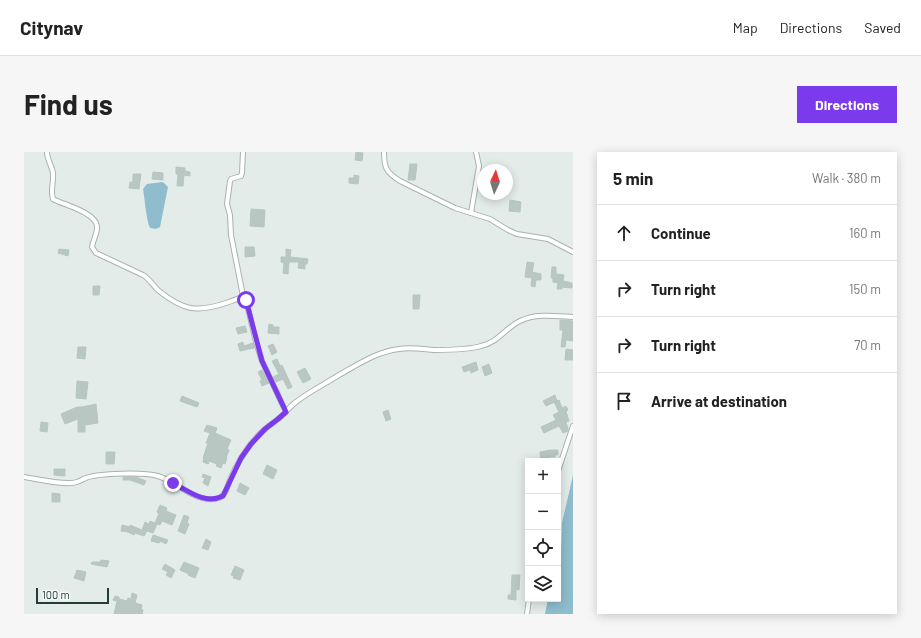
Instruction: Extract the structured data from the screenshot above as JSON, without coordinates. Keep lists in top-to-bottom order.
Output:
{
  "scale_bar": "100 m",
  "north": "top",
  "page": {
    "header": "Citynav",
    "nav": ["Map", "Directions", "Saved"],
    "buttons": "Directions",
    "title": "Find us",
    "heading": ["5 min", "Walk · 380 m"],
    "list": [
      ["Continue", "160 m"],
      ["Turn right", "150 m"],
      ["Turn right", "70 m"],
      "Arrive at destination"
    ],
    "map_buttons": ["+", "−"],
    "scale": "100 m"
  }
}
